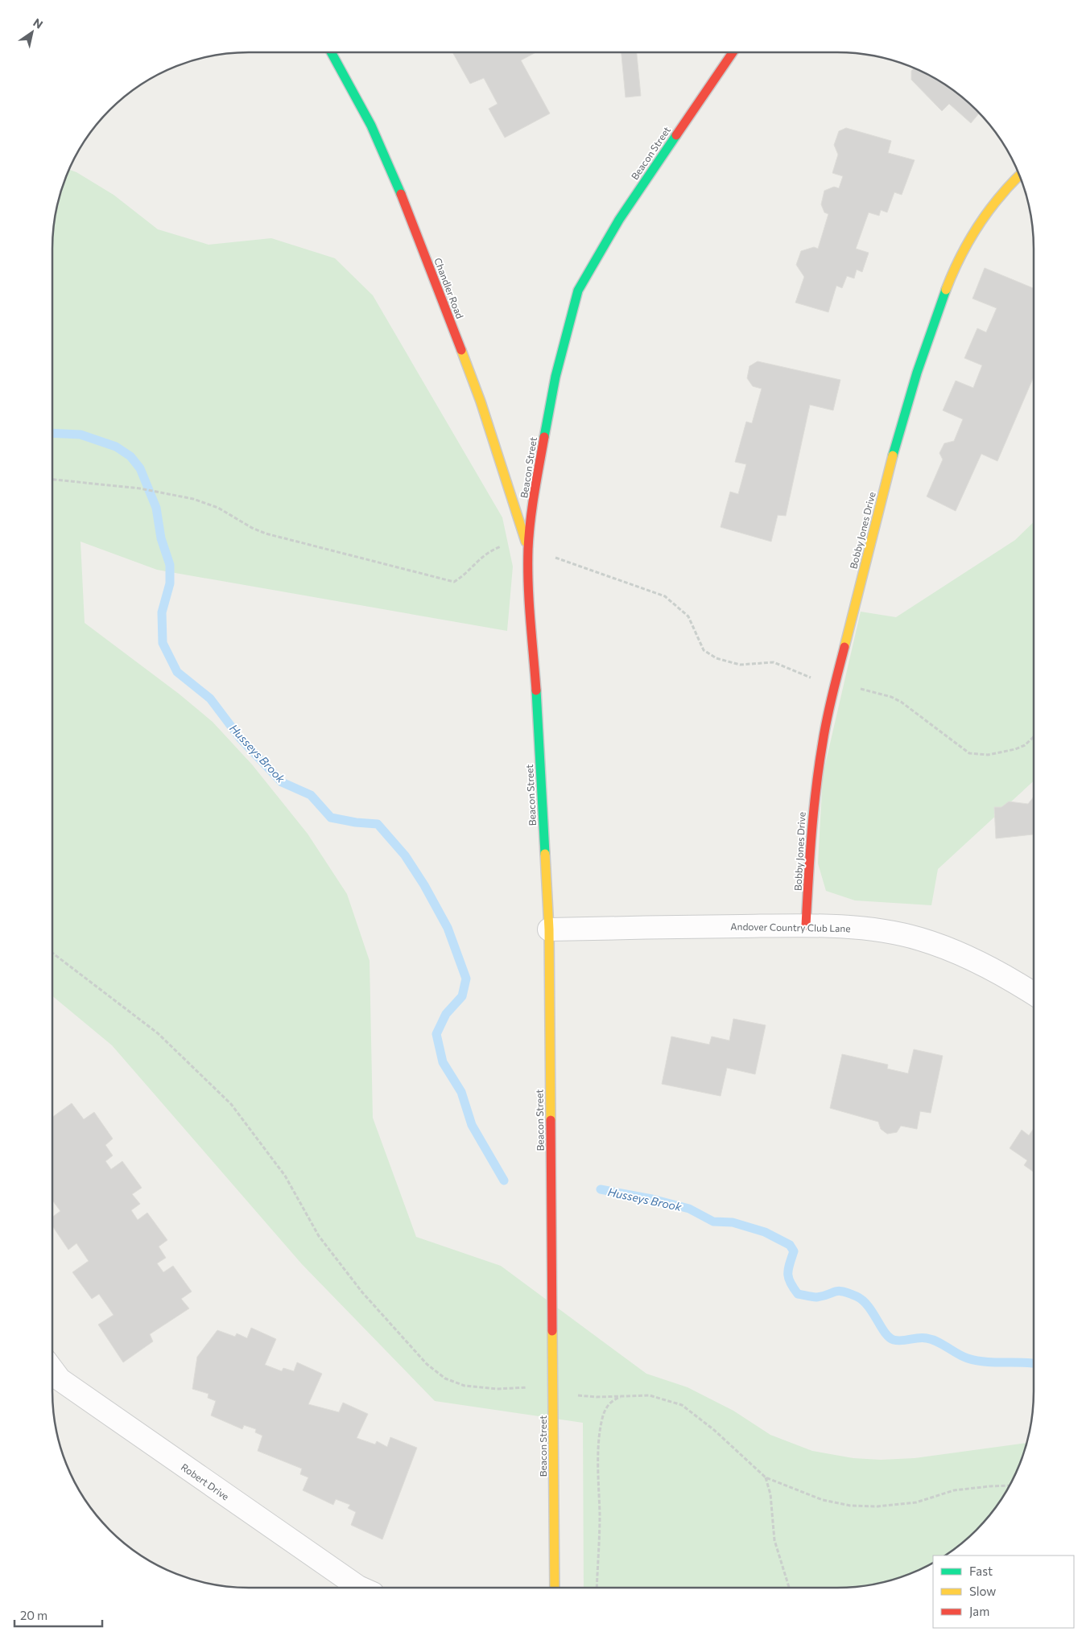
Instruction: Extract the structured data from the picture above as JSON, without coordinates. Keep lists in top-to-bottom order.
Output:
{
  "streets": {
    "main road": ["Beacon Street", "Chandler Road", "Bobby Jones Drive"],
    "street": ["Andover Country Club Lane", "Robert Drive"]
  },
  "crossings": [
    ["Beacon Street", "Chandler Road"],
    ["Beacon Street", "Andover Country Club Lane"],
    ["Bobby Jones Drive", "Andover Country Club Lane"]
  ],
  "water": ["Husseys Brook"],
  "legend": ["Fast", "Slow", "Jam"],
  "scale_bar": "20 m",
  "north": "top right"
}
